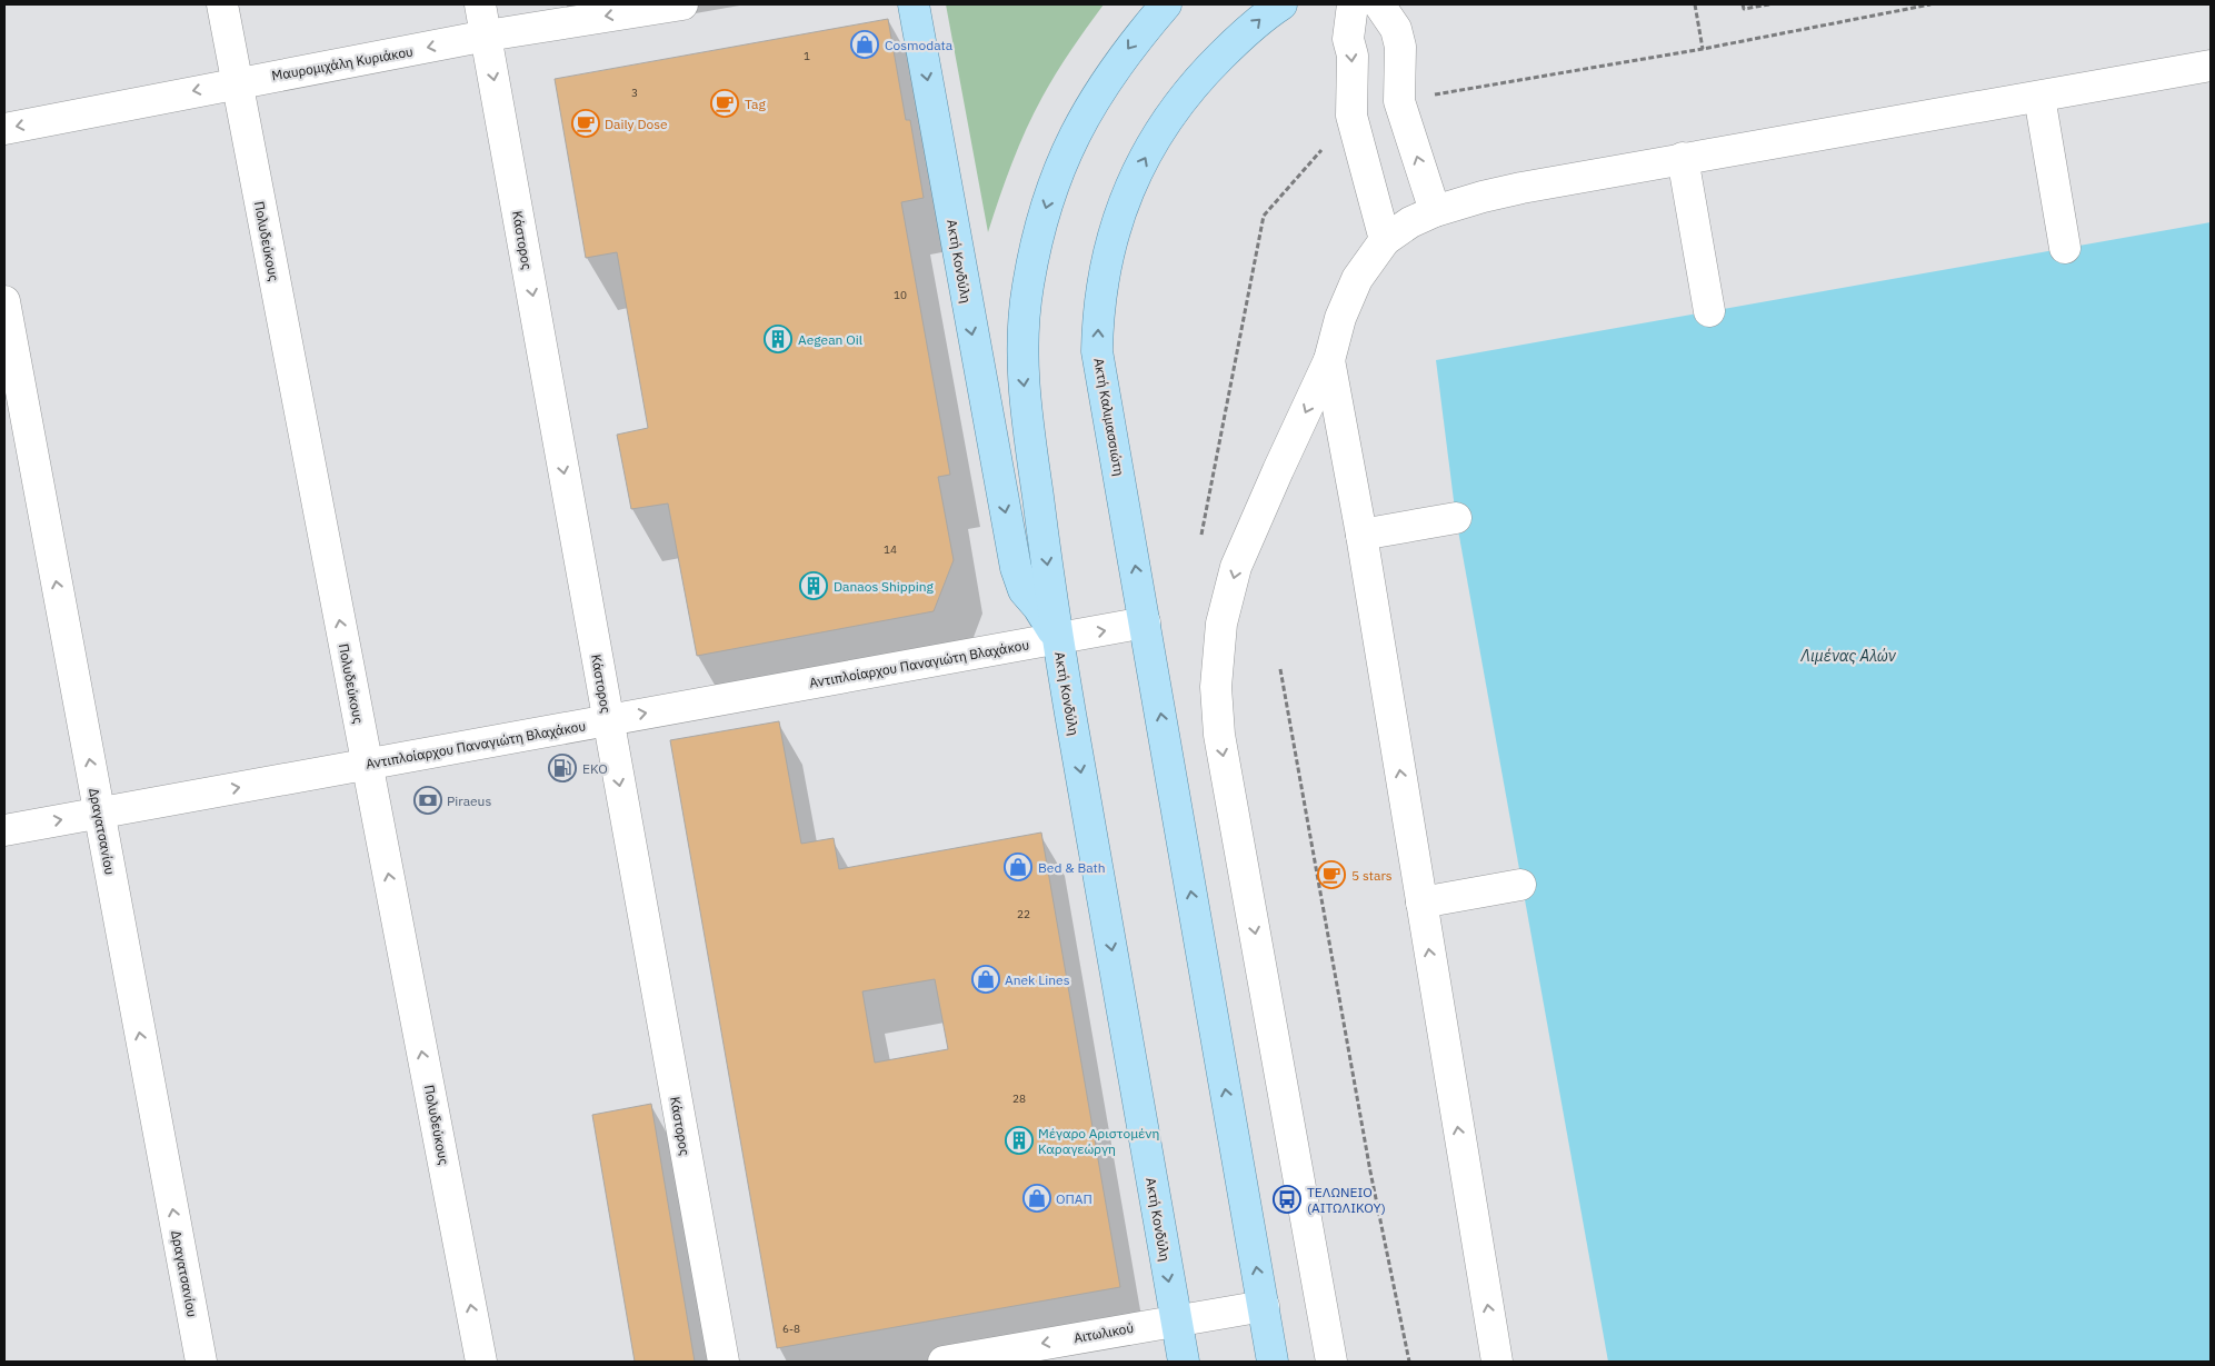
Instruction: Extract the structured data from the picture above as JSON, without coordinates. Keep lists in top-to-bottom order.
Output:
{
  "streets": {
    "main road": ["Ακτή Κονδύλη", "Ακτή Καλιμασσιώτη"],
    "street": [
      "Μαυρομιχάλη Κυριάκου",
      "Κάστορος",
      "Πολυδεύκους",
      "Αντιπλοίαρχου Παναγιώτη Βλαχάκου",
      "Δραγατσανίου",
      "Αιτωλικού"
    ]
  },
  "crossings": [
    ["Μαυρομιχάλη Κυριάκου", "Κάστορος"],
    ["Μαυρομιχάλη Κυριάκου", "Πολυδεύκους"],
    ["Κάστορος", "Αντιπλοίαρχου Παναγιώτη Βλαχάκου"],
    ["Πολυδεύκους", "Αντιπλοίαρχου Παναγιώτη Βλαχάκου"],
    ["Ακτή Κονδύλη", "Αντιπλοίαρχου Παναγιώτη Βλαχάκου"],
    ["Ακτή Κονδύλη", "Αιτωλικού"],
    ["Ακτή Καλιμασσιώτη", "Αντιπλοίαρχου Παναγιώτη Βλαχάκου"],
    ["Αντιπλοίαρχου Παναγιώτη Βλαχάκου", "Δραγατσανίου"]
  ],
  "one_way": [
    "Μαυρομιχάλη Κυριάκου",
    "Κάστορος",
    "Πολυδεύκους",
    "Αντιπλοίαρχου Παναγιώτη Βλαχάκου",
    "Δραγατσανίου",
    "Αιτωλικού"
  ],
  "water": ["Λιμένας Αλών"],
  "places": {
    "shop": [
      "Cosmodata",
      "Bed & Bath",
      "Anek Lines",
      "ΟΠΑΠ"
    ],
    "cafe": ["Tag", "Daily Dose", "5 stars"],
    "building": ["Aegean Oil", "Danaos Shipping", "Μέγαρο Αριστομένη Καραγεώργη"],
    "fuel station": ["EKO"],
    "bank": ["Piraeus"],
    "bus stop": ["ΤΕΛΩΝΕΙΟ (ΑΙΤΩΛΙΚΟΥ)"]
  },
  "house_numbers": [
    "1",
    "3",
    "10",
    "14",
    "22",
    "28",
    "6-8"
  ]
}
